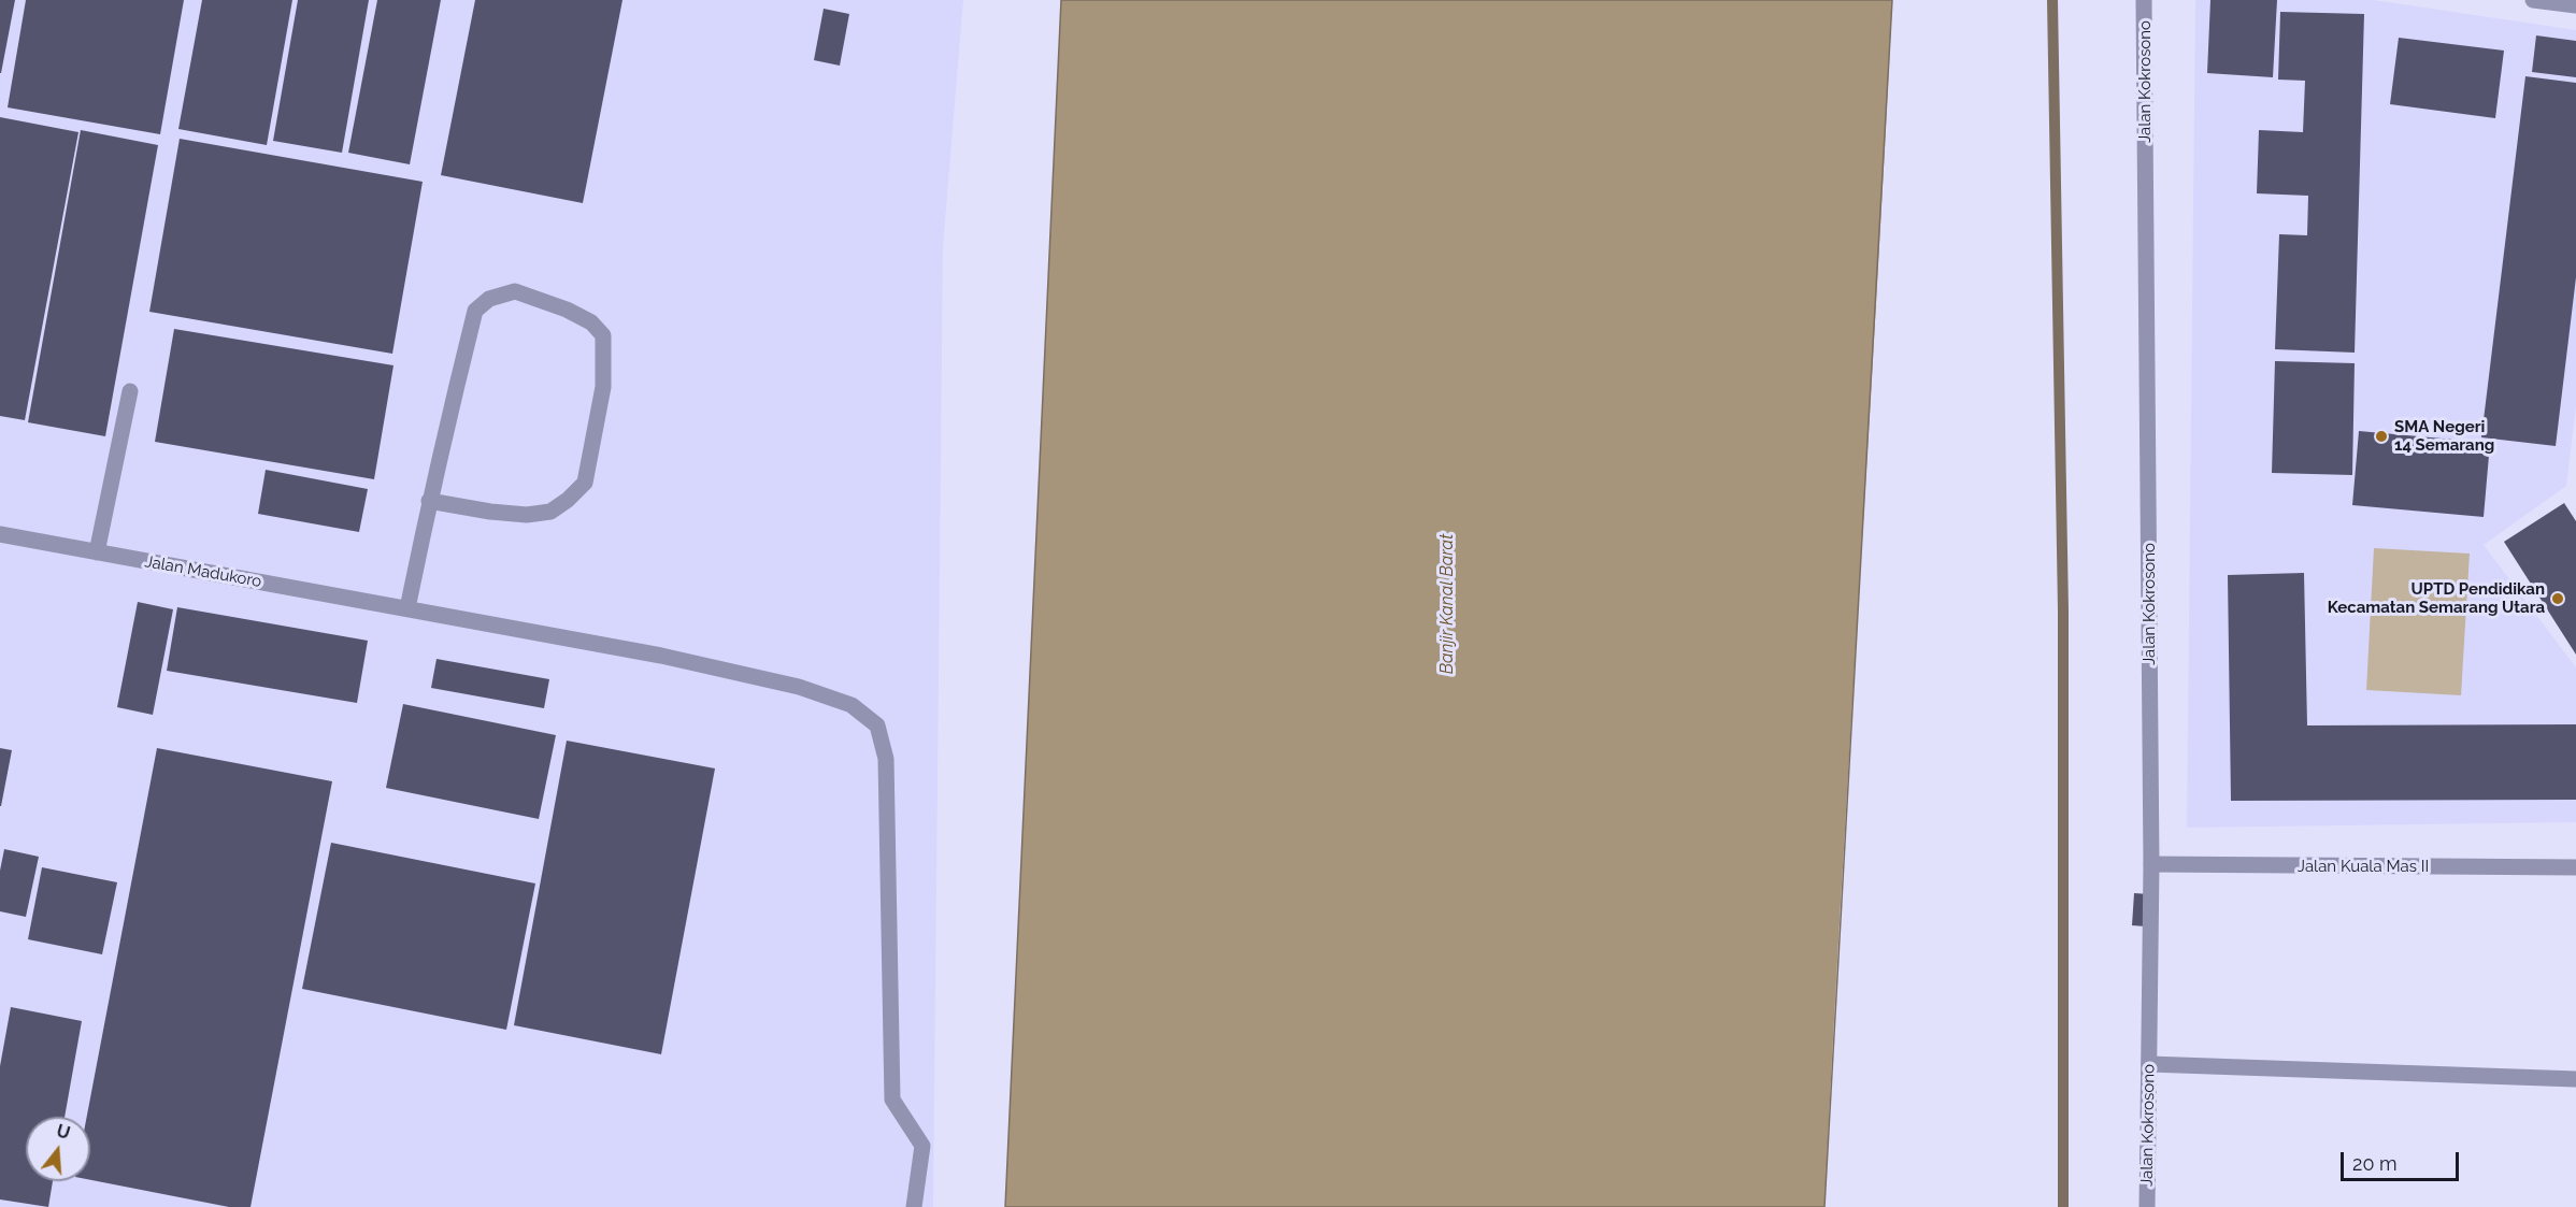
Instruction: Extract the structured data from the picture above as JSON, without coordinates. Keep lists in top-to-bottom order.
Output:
{
  "streets": {
    "street": ["Jalan Kokrosono", "Jalan Madukoro", "Jalan Kuala Mas II"]
  },
  "crossings": [
    ["Jalan Kokrosono", "Jalan Kuala Mas II"]
  ],
  "water": ["Banjir Kanal Barat"],
  "places": ["SMA Negeri 14 Semarang", "UPTD Pendidikan Kecamatan Semarang Utara"],
  "scale_bar": "20 m",
  "north": "top"
}
